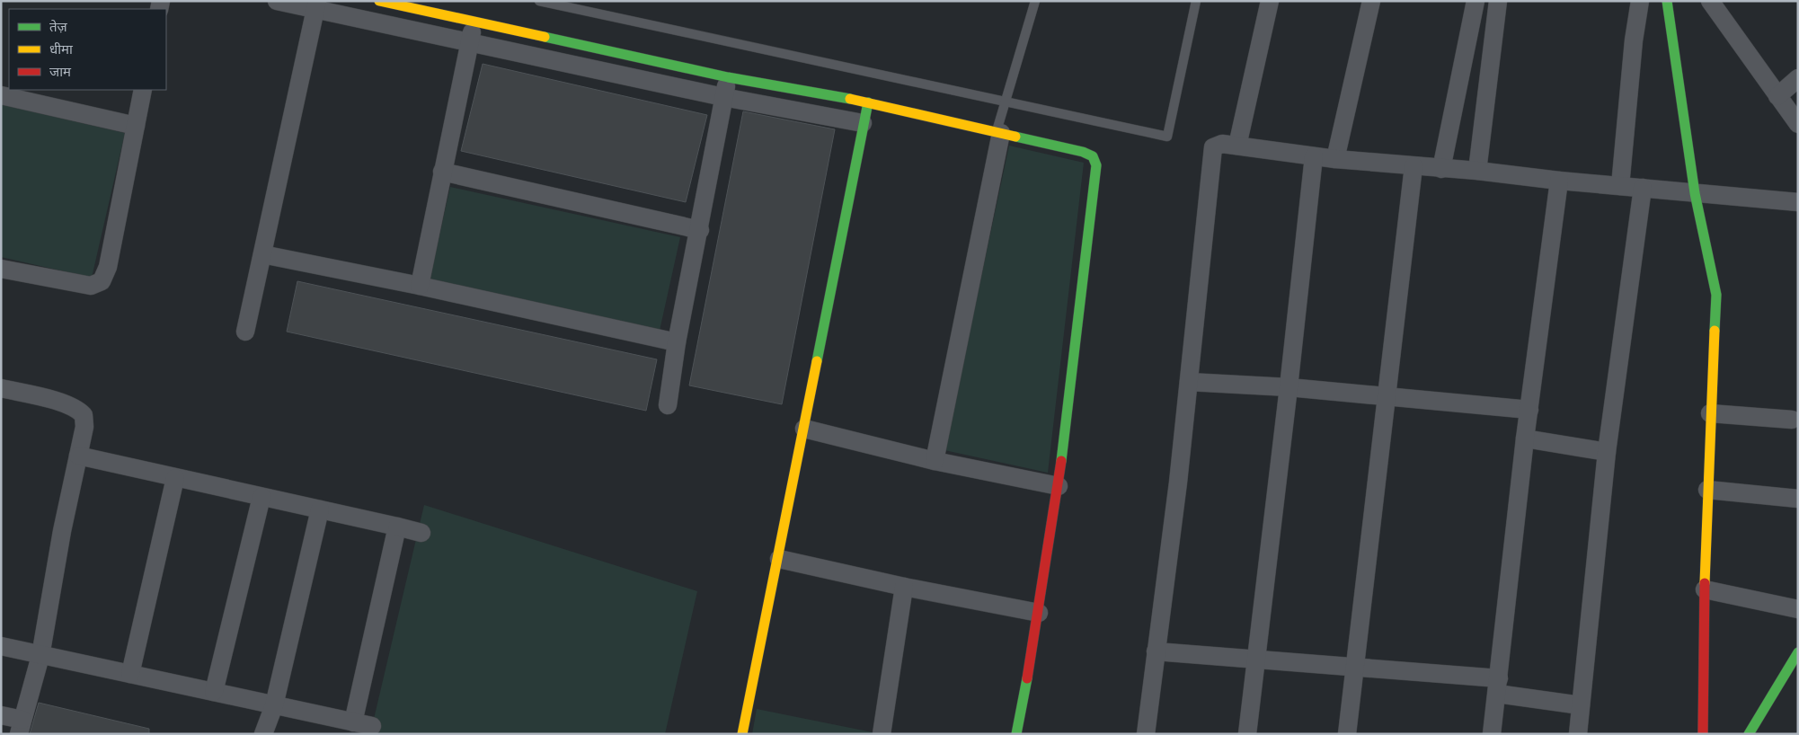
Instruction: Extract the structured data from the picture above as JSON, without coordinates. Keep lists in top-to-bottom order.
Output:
{
  "legend": ["तेज़", "धीमा", "जाम"]
}
